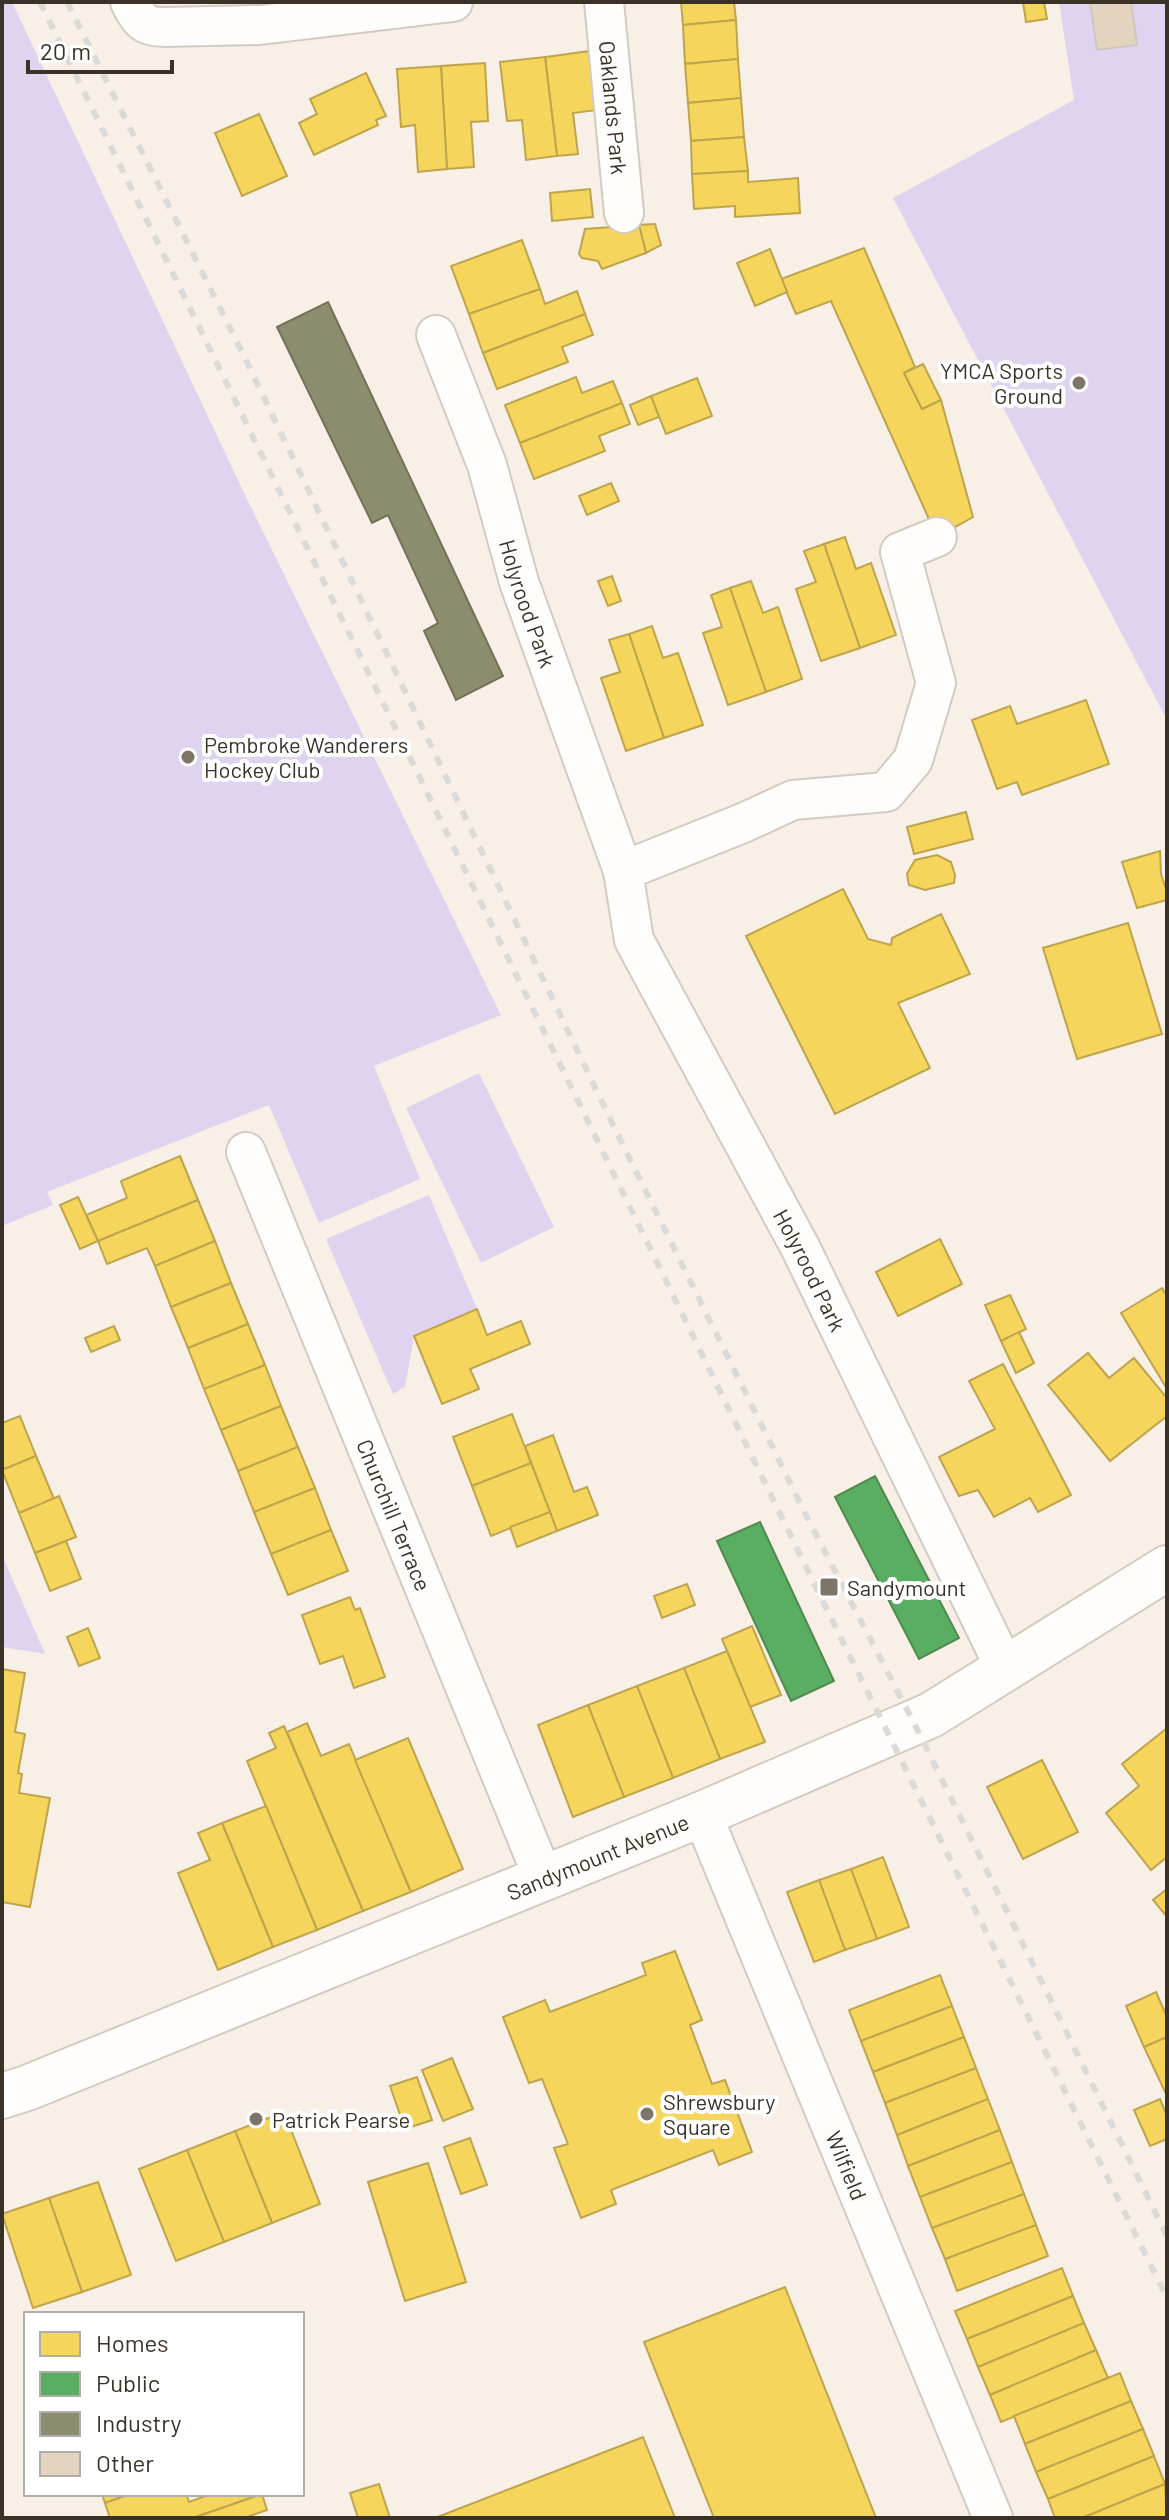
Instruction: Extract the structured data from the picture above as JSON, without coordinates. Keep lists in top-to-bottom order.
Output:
{
  "streets": {
    "street": [
      "Oaklands Park",
      "Holyrood Park",
      "Churchill Terrace",
      "Sandymount Avenue",
      "Wilfield"
    ]
  },
  "crossings": [
    ["Holyrood Park", "Sandymount Avenue"],
    ["Churchill Terrace", "Sandymount Avenue"],
    ["Sandymount Avenue", "Wilfield"]
  ],
  "places": {
    "other": [
      "YMCA Sports Ground",
      "Pembroke Wanderers Hockey Club",
      "Shrewsbury Square",
      "Patrick Pearse"
    ],
    "transit": ["Sandymount"]
  },
  "legend": [
    "Homes",
    "Public",
    "Industry",
    "Other"
  ],
  "scale_bar": "20 m"
}
